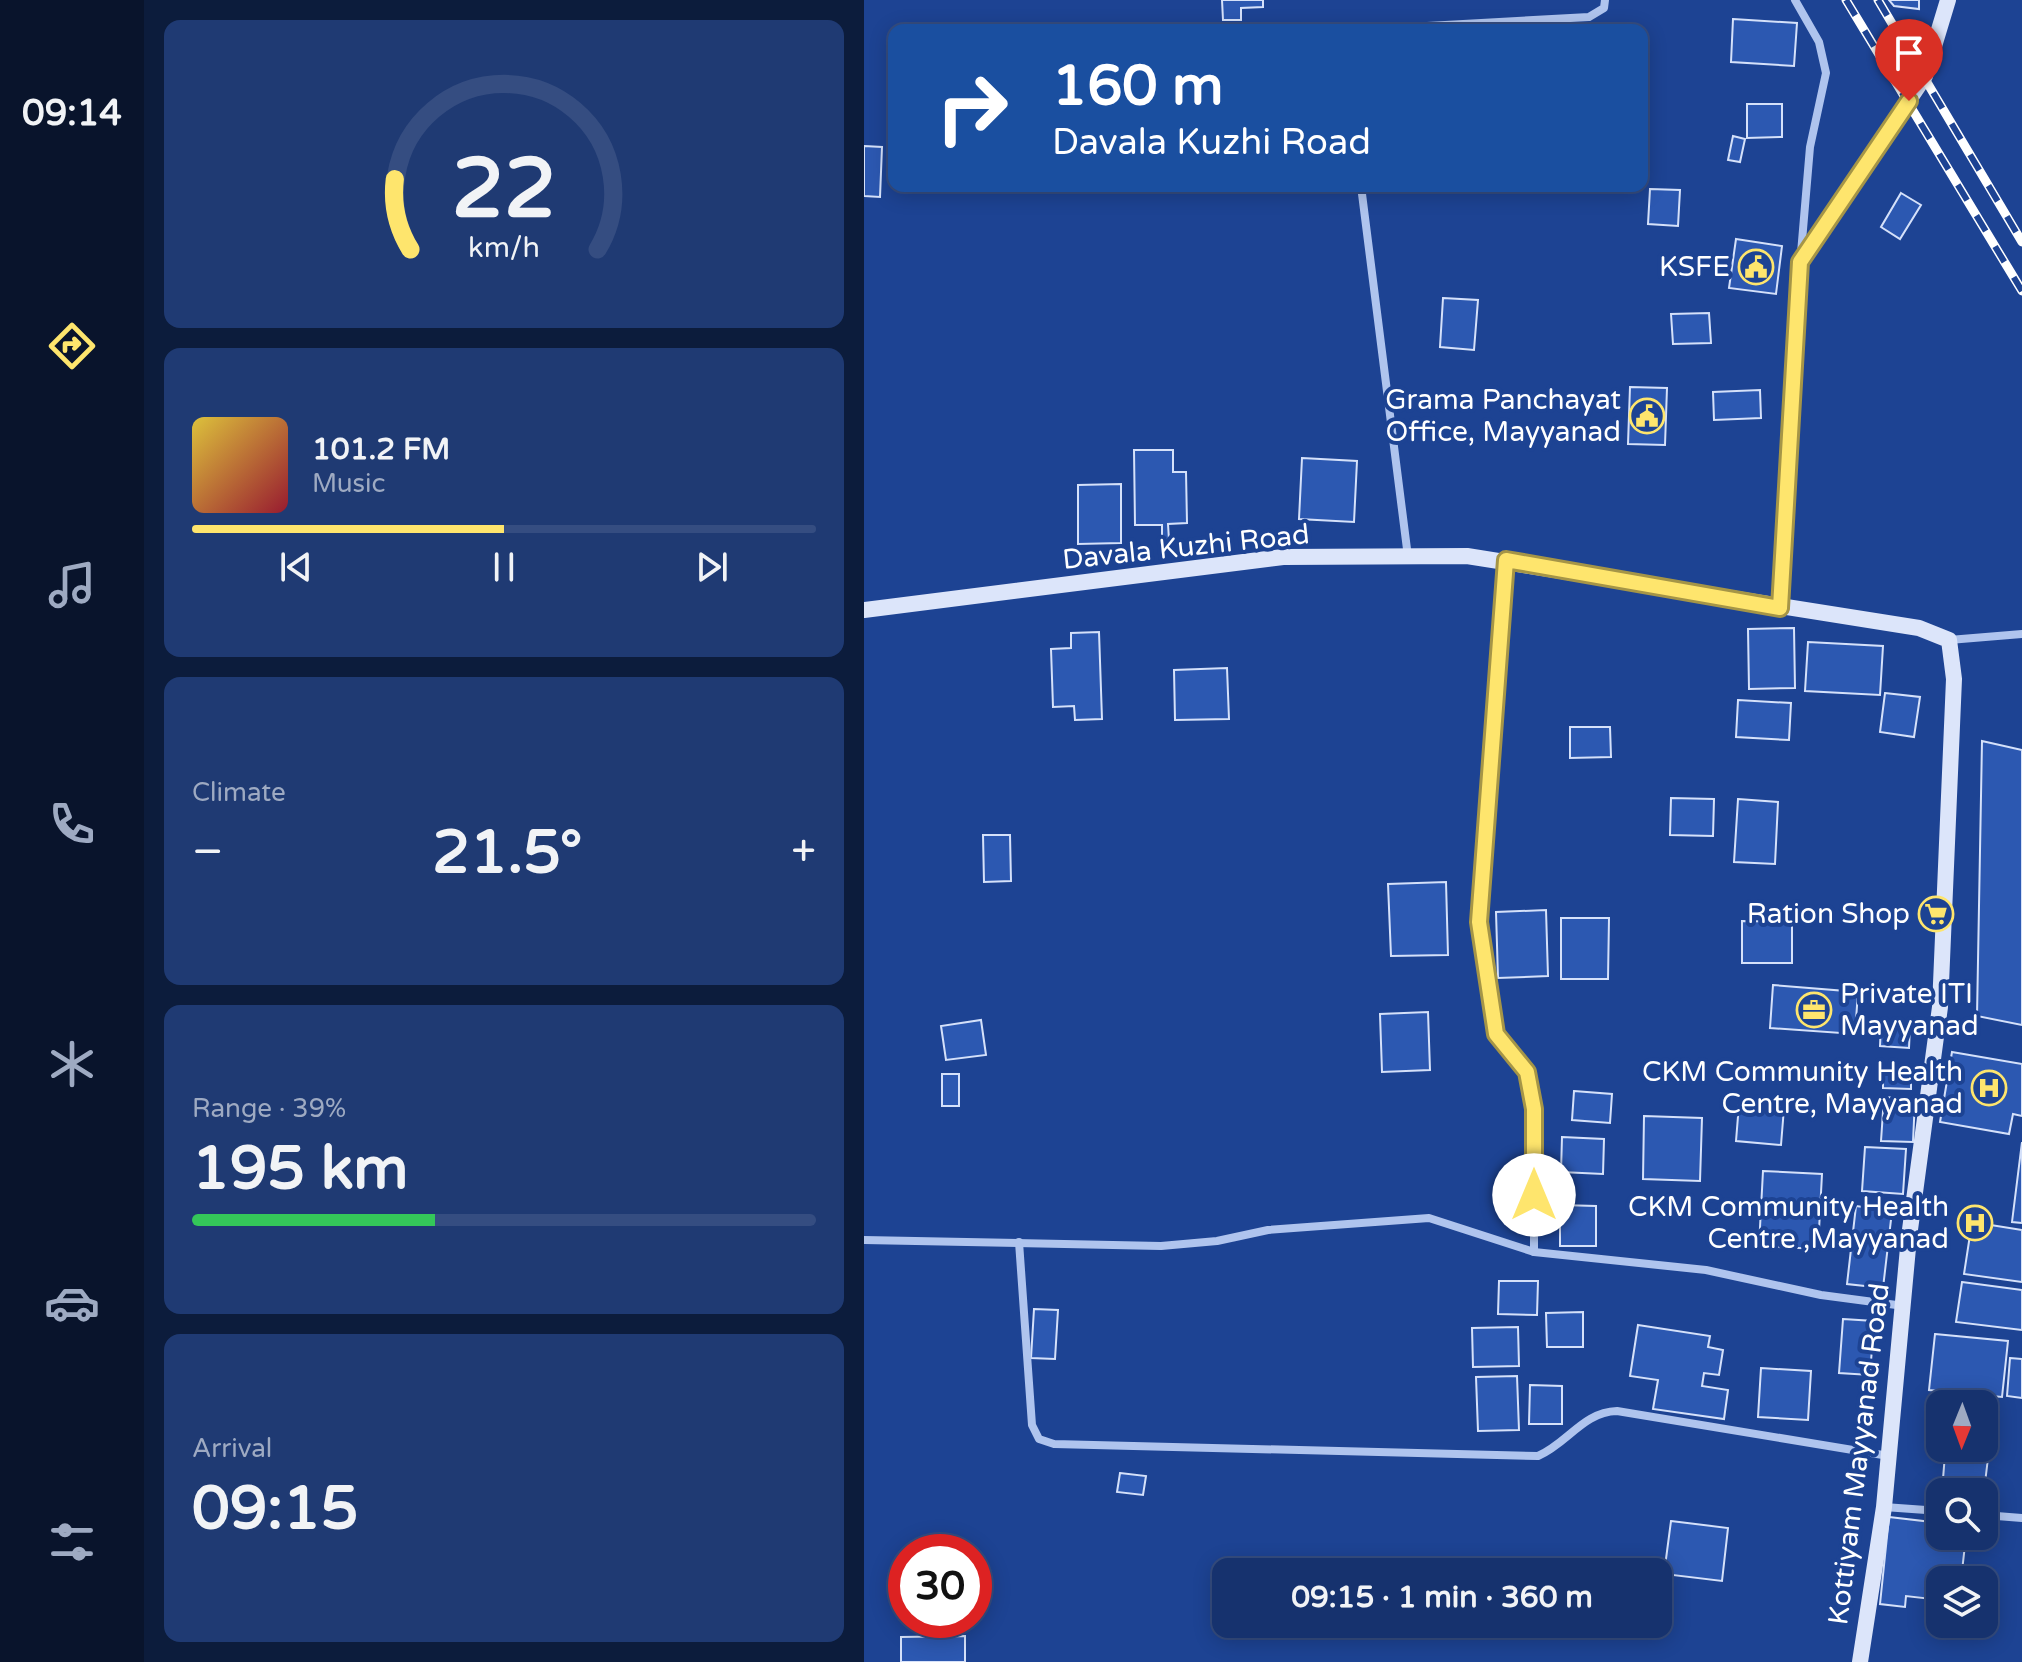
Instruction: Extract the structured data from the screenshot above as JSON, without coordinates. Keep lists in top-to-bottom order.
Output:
{
  "streets": {
    "street": ["Davala Kuzhi Road", "Kottiyam Mayyanad Road"]
  },
  "crossings": [
    ["Davala Kuzhi Road", "Kottiyam Mayyanad Road"]
  ],
  "places": {
    "public building": ["KSFE", "Grama Panchayat Office, Mayyanad"],
    "supermarket": ["Ration Shop"],
    "office": ["Private ITI Mayyanad"],
    "hospital": ["CKM Community Health Centre, Mayyanad", "CKM Community Health Centre ,Mayyanad"]
  },
  "north": "bottom",
  "page": {
    "tabs": "09:14",
    "turn": ["160 m", "Davala Kuzhi Road"],
    "song": ["101.2 FM", "Music"],
    "tile": [
      "Climate",
      ["Range · 39%", "195 km"],
      ["Arrival", "09:15"]
    ],
    "heat": ["−", "21.5°", "+"],
    "limit": "30",
    "trip": "09:15 · 1 min · 360 m",
    "gauge": ["22", "km/h"]
  }
}
